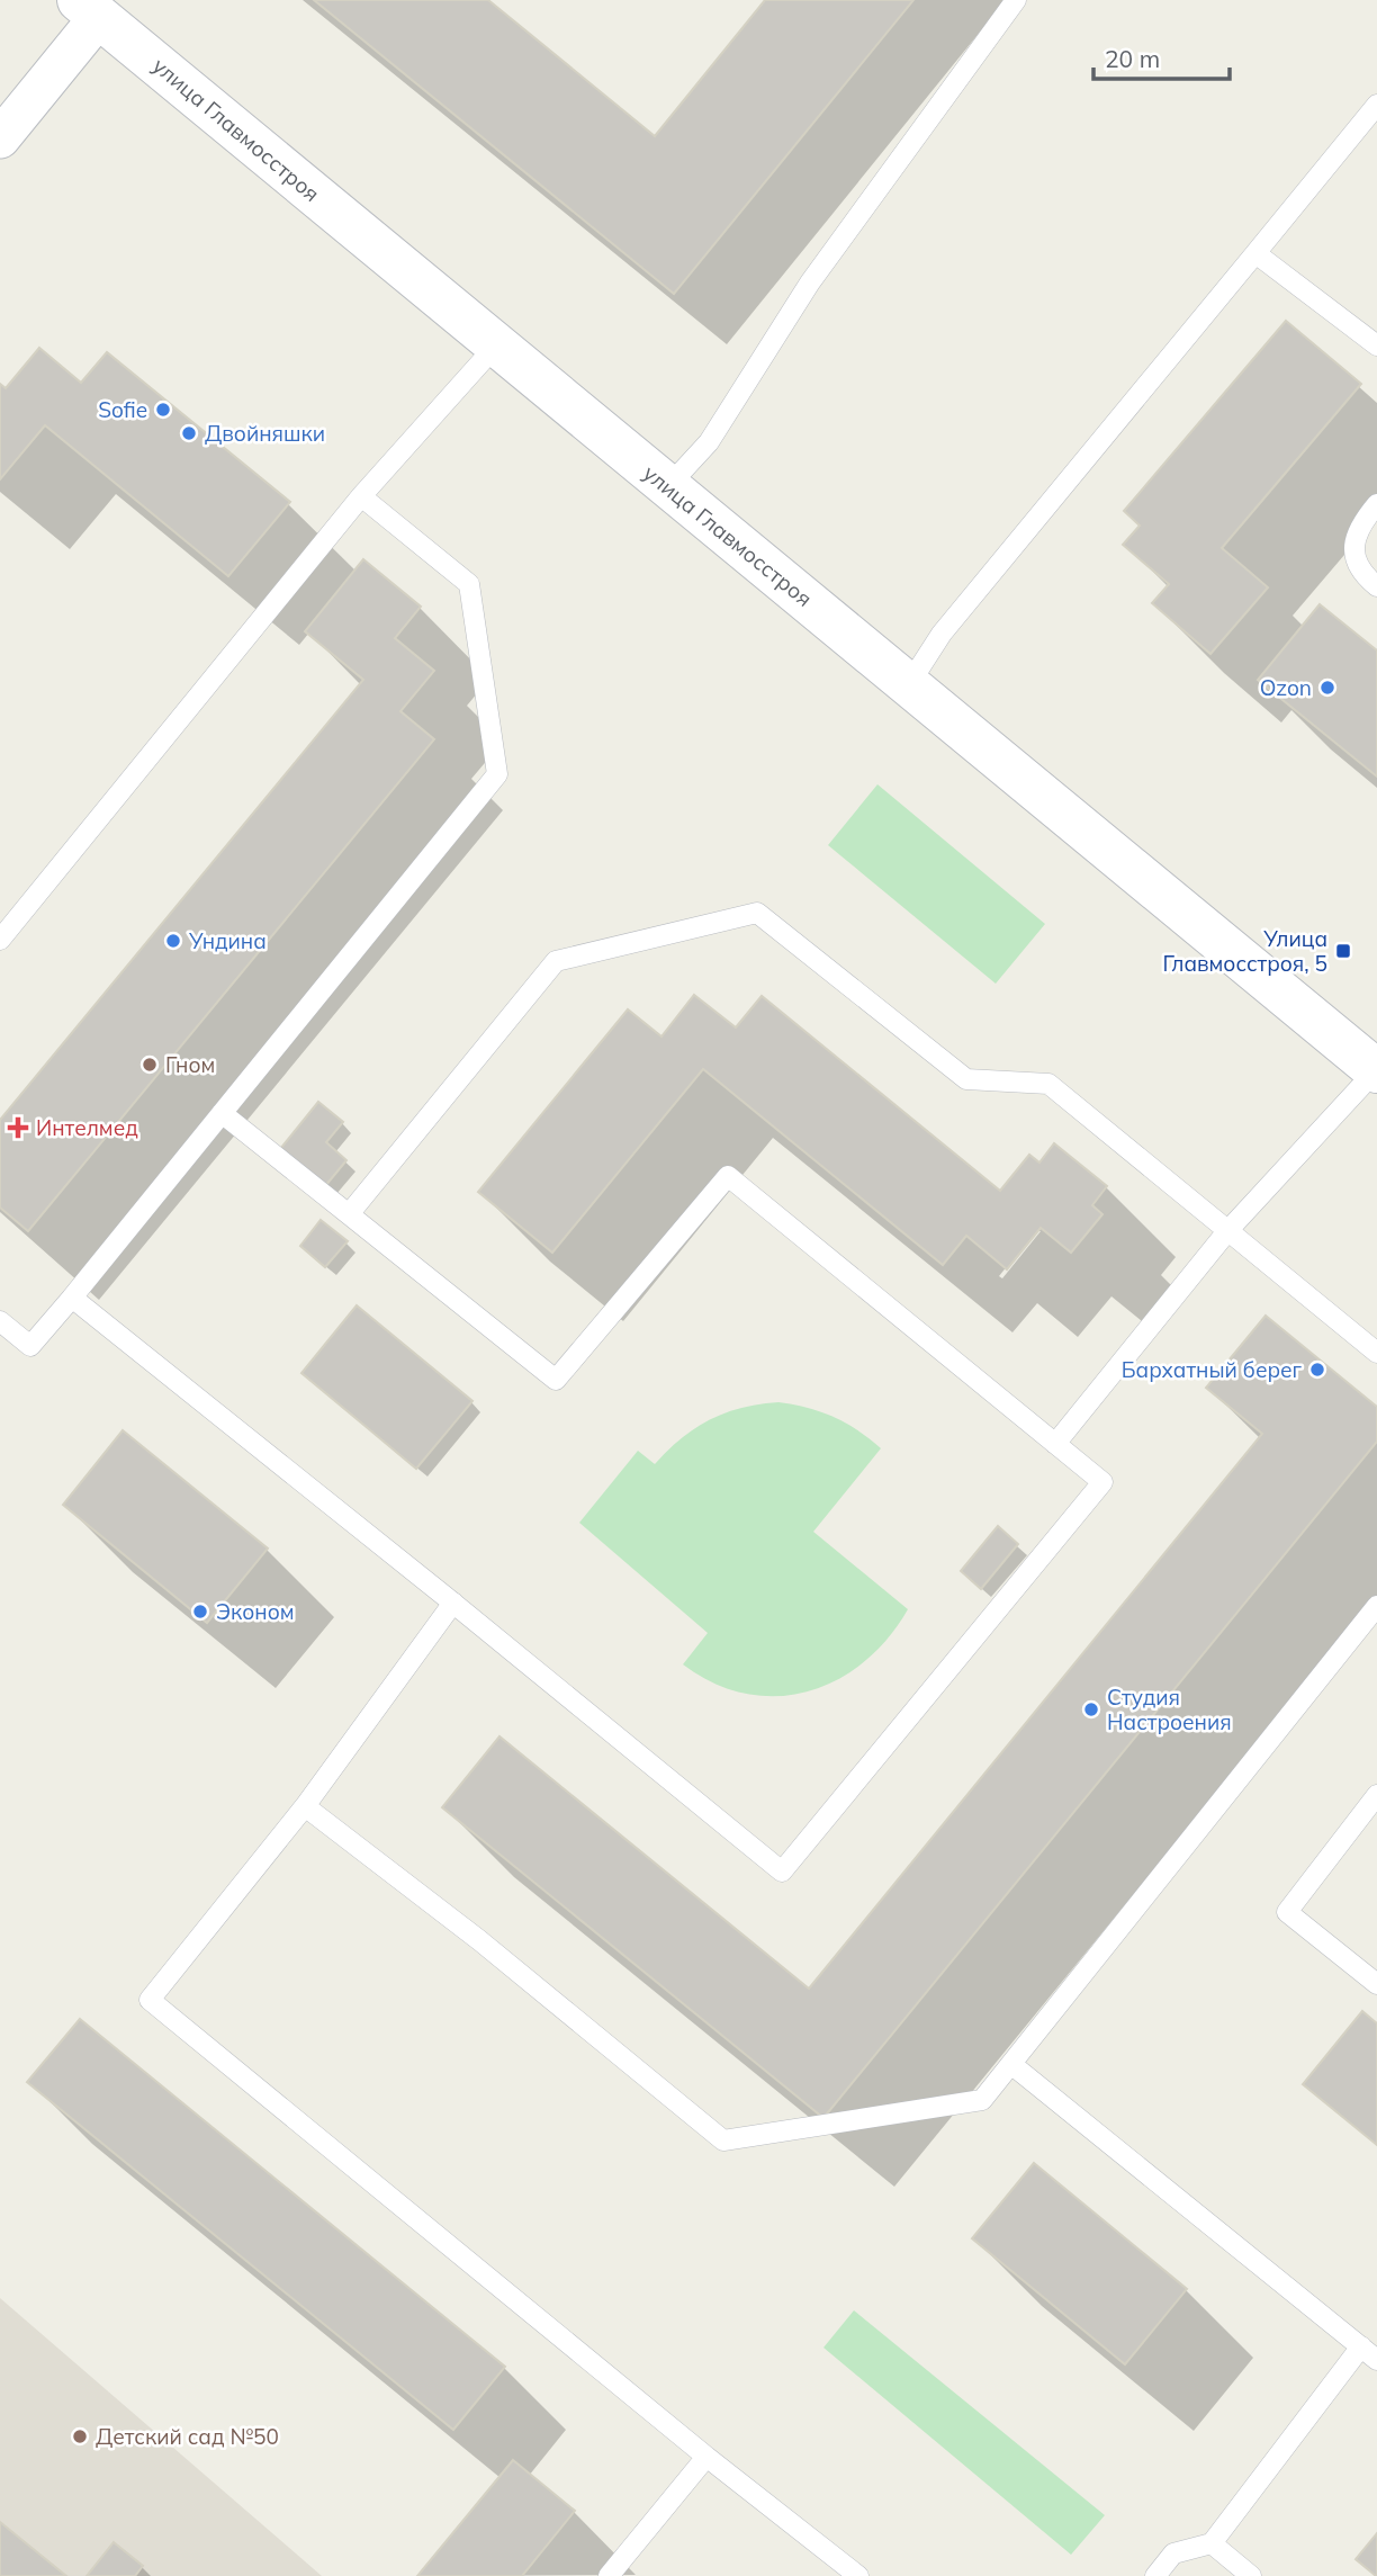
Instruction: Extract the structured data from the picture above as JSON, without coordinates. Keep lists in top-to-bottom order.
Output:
{
  "streets": {
    "street": ["улица Главмосстроя"]
  },
  "places": {
    "other": [
      "Sofie",
      "Двойняшки",
      "Ozon",
      "Ундина",
      "Гном",
      "Бархатный берег",
      "Эконом",
      "Студия Настроения",
      "Детский сад №50"
    ],
    "transit": ["Улица Главмосстроя, 5"],
    "health": ["Интелмед"]
  },
  "scale_bar": "20 m"
}
